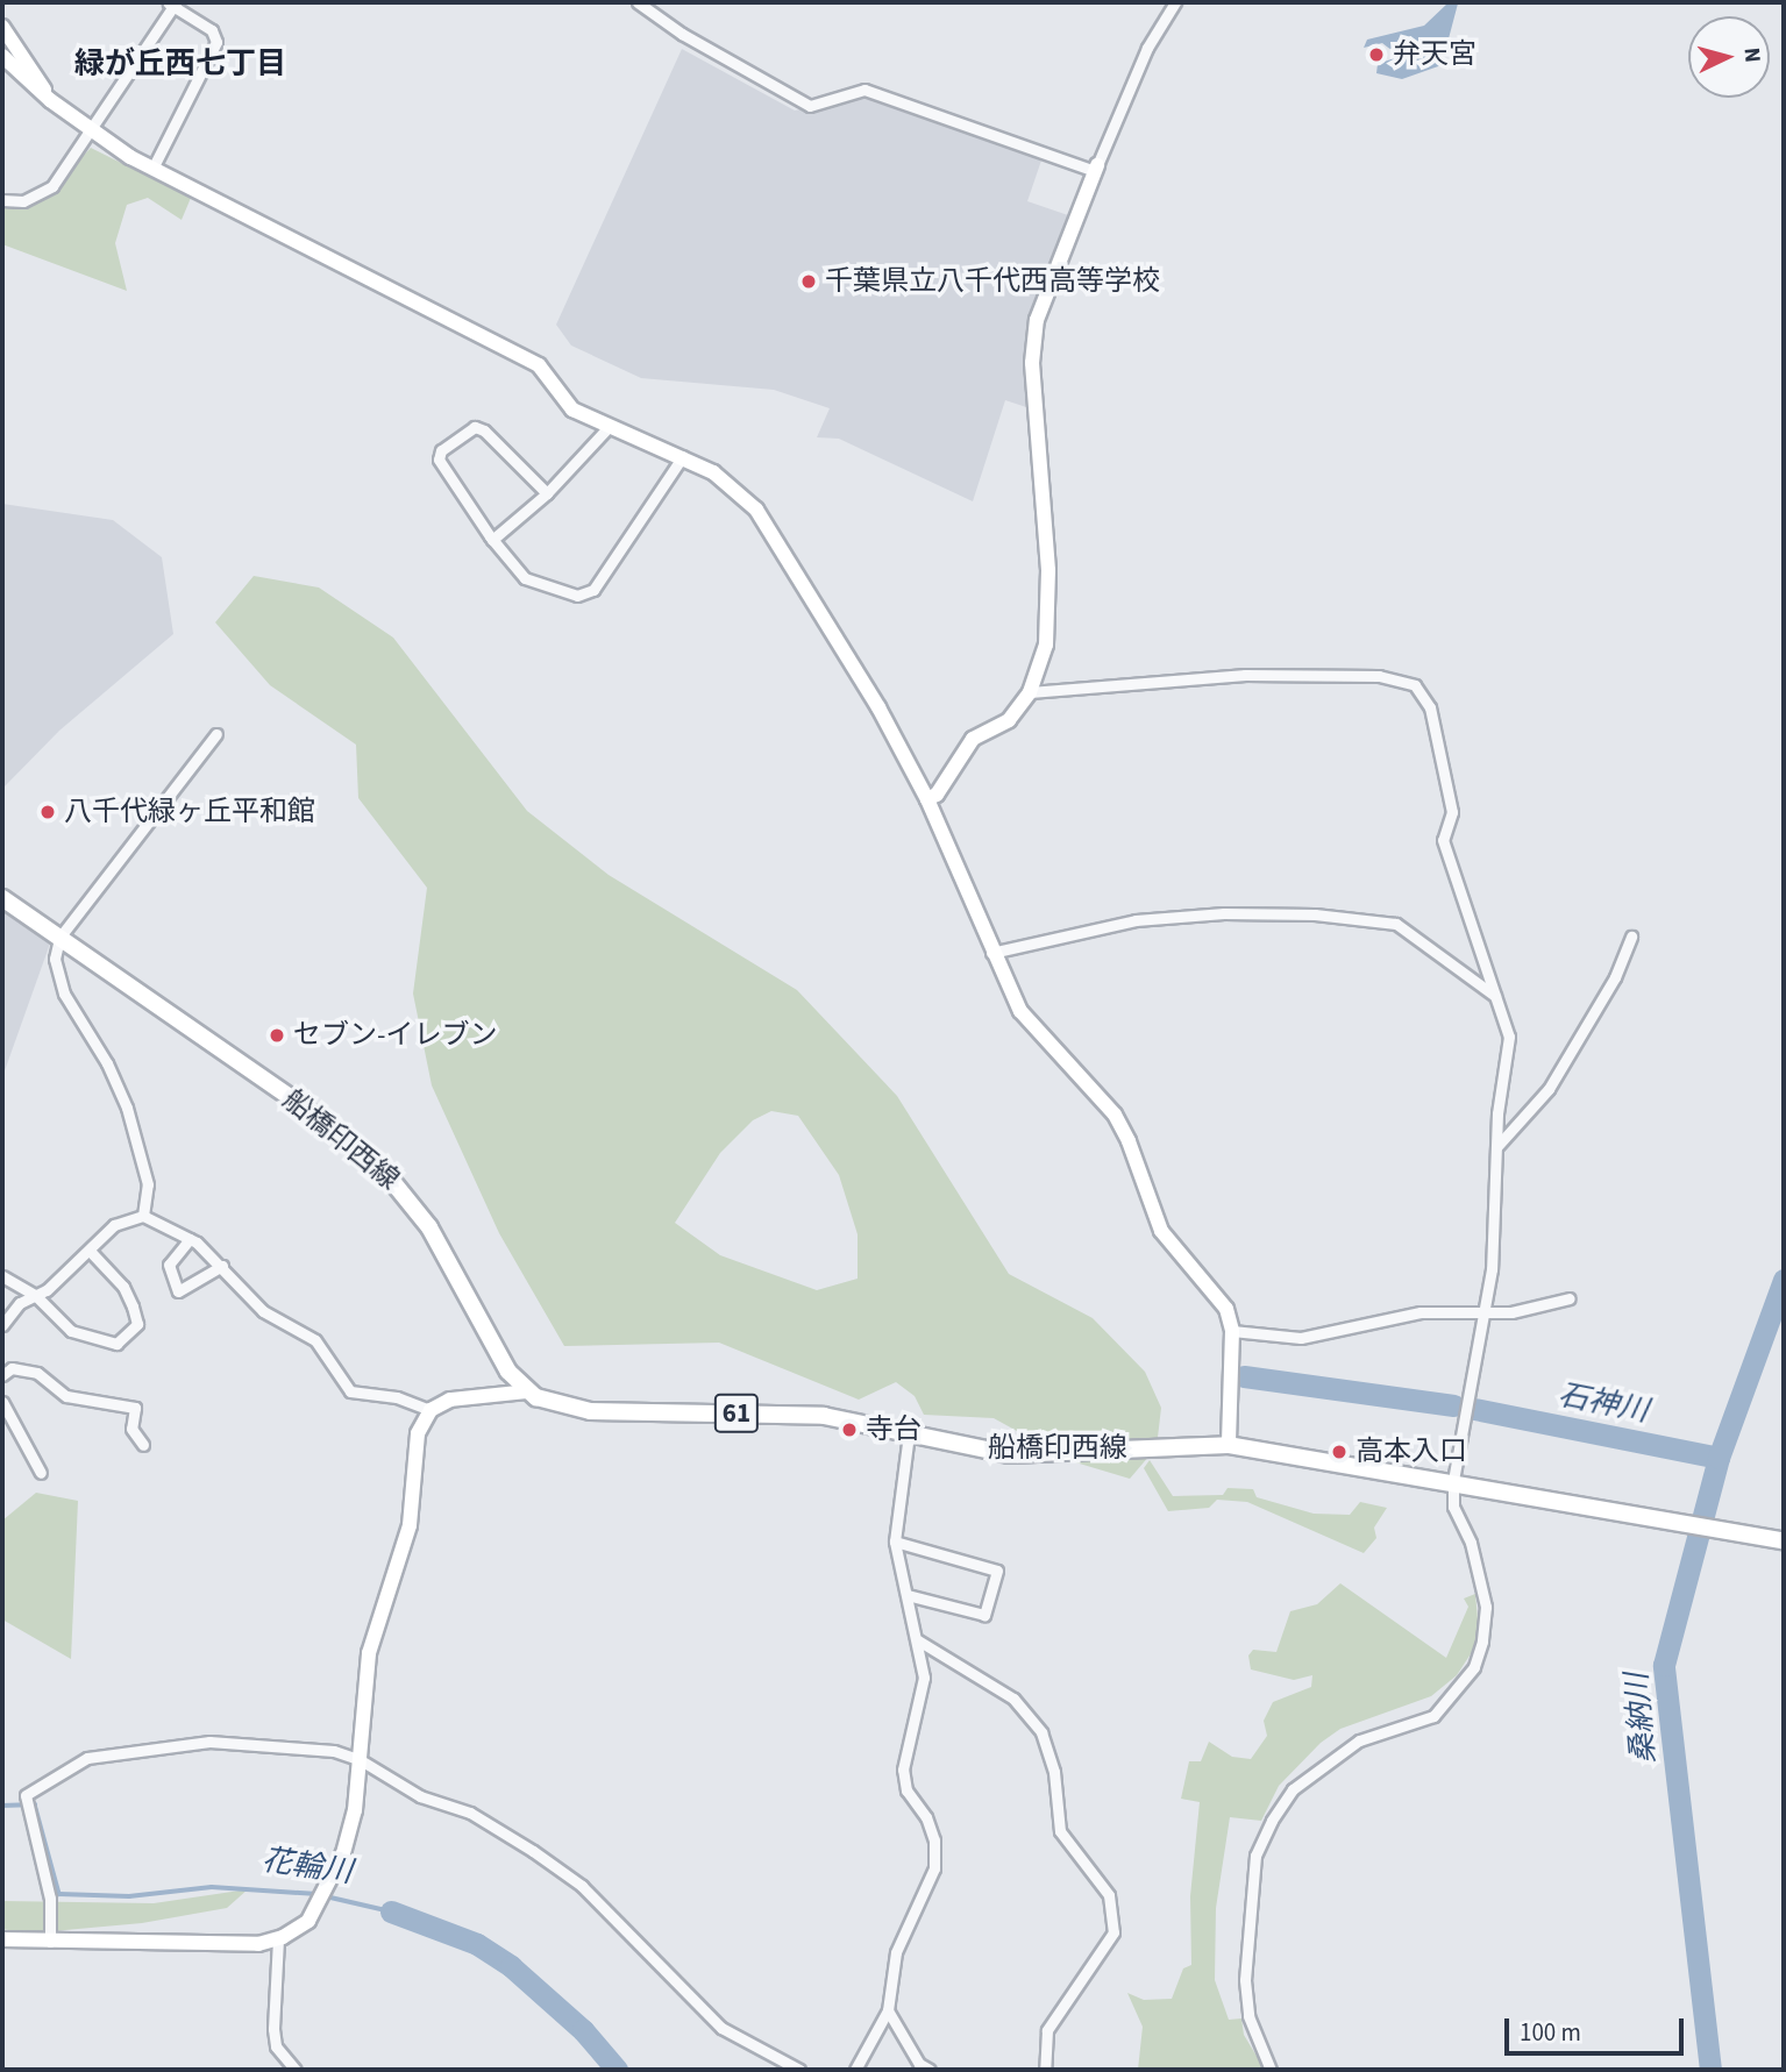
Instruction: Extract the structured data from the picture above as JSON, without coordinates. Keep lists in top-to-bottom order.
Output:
{
  "streets": {
    "main road": ["船橋印西線", "61"]
  },
  "districts": ["緑が丘西七丁目"],
  "water": ["石神川", "桑納川", "花輪川"],
  "places": [
    "弁天宮",
    "千葉県立八千代西高等学校",
    "八千代緑ヶ丘平和館",
    "セブン-イレブン",
    "寺台",
    "高本入口"
  ],
  "scale_bar": "100 m",
  "north": "right"
}
